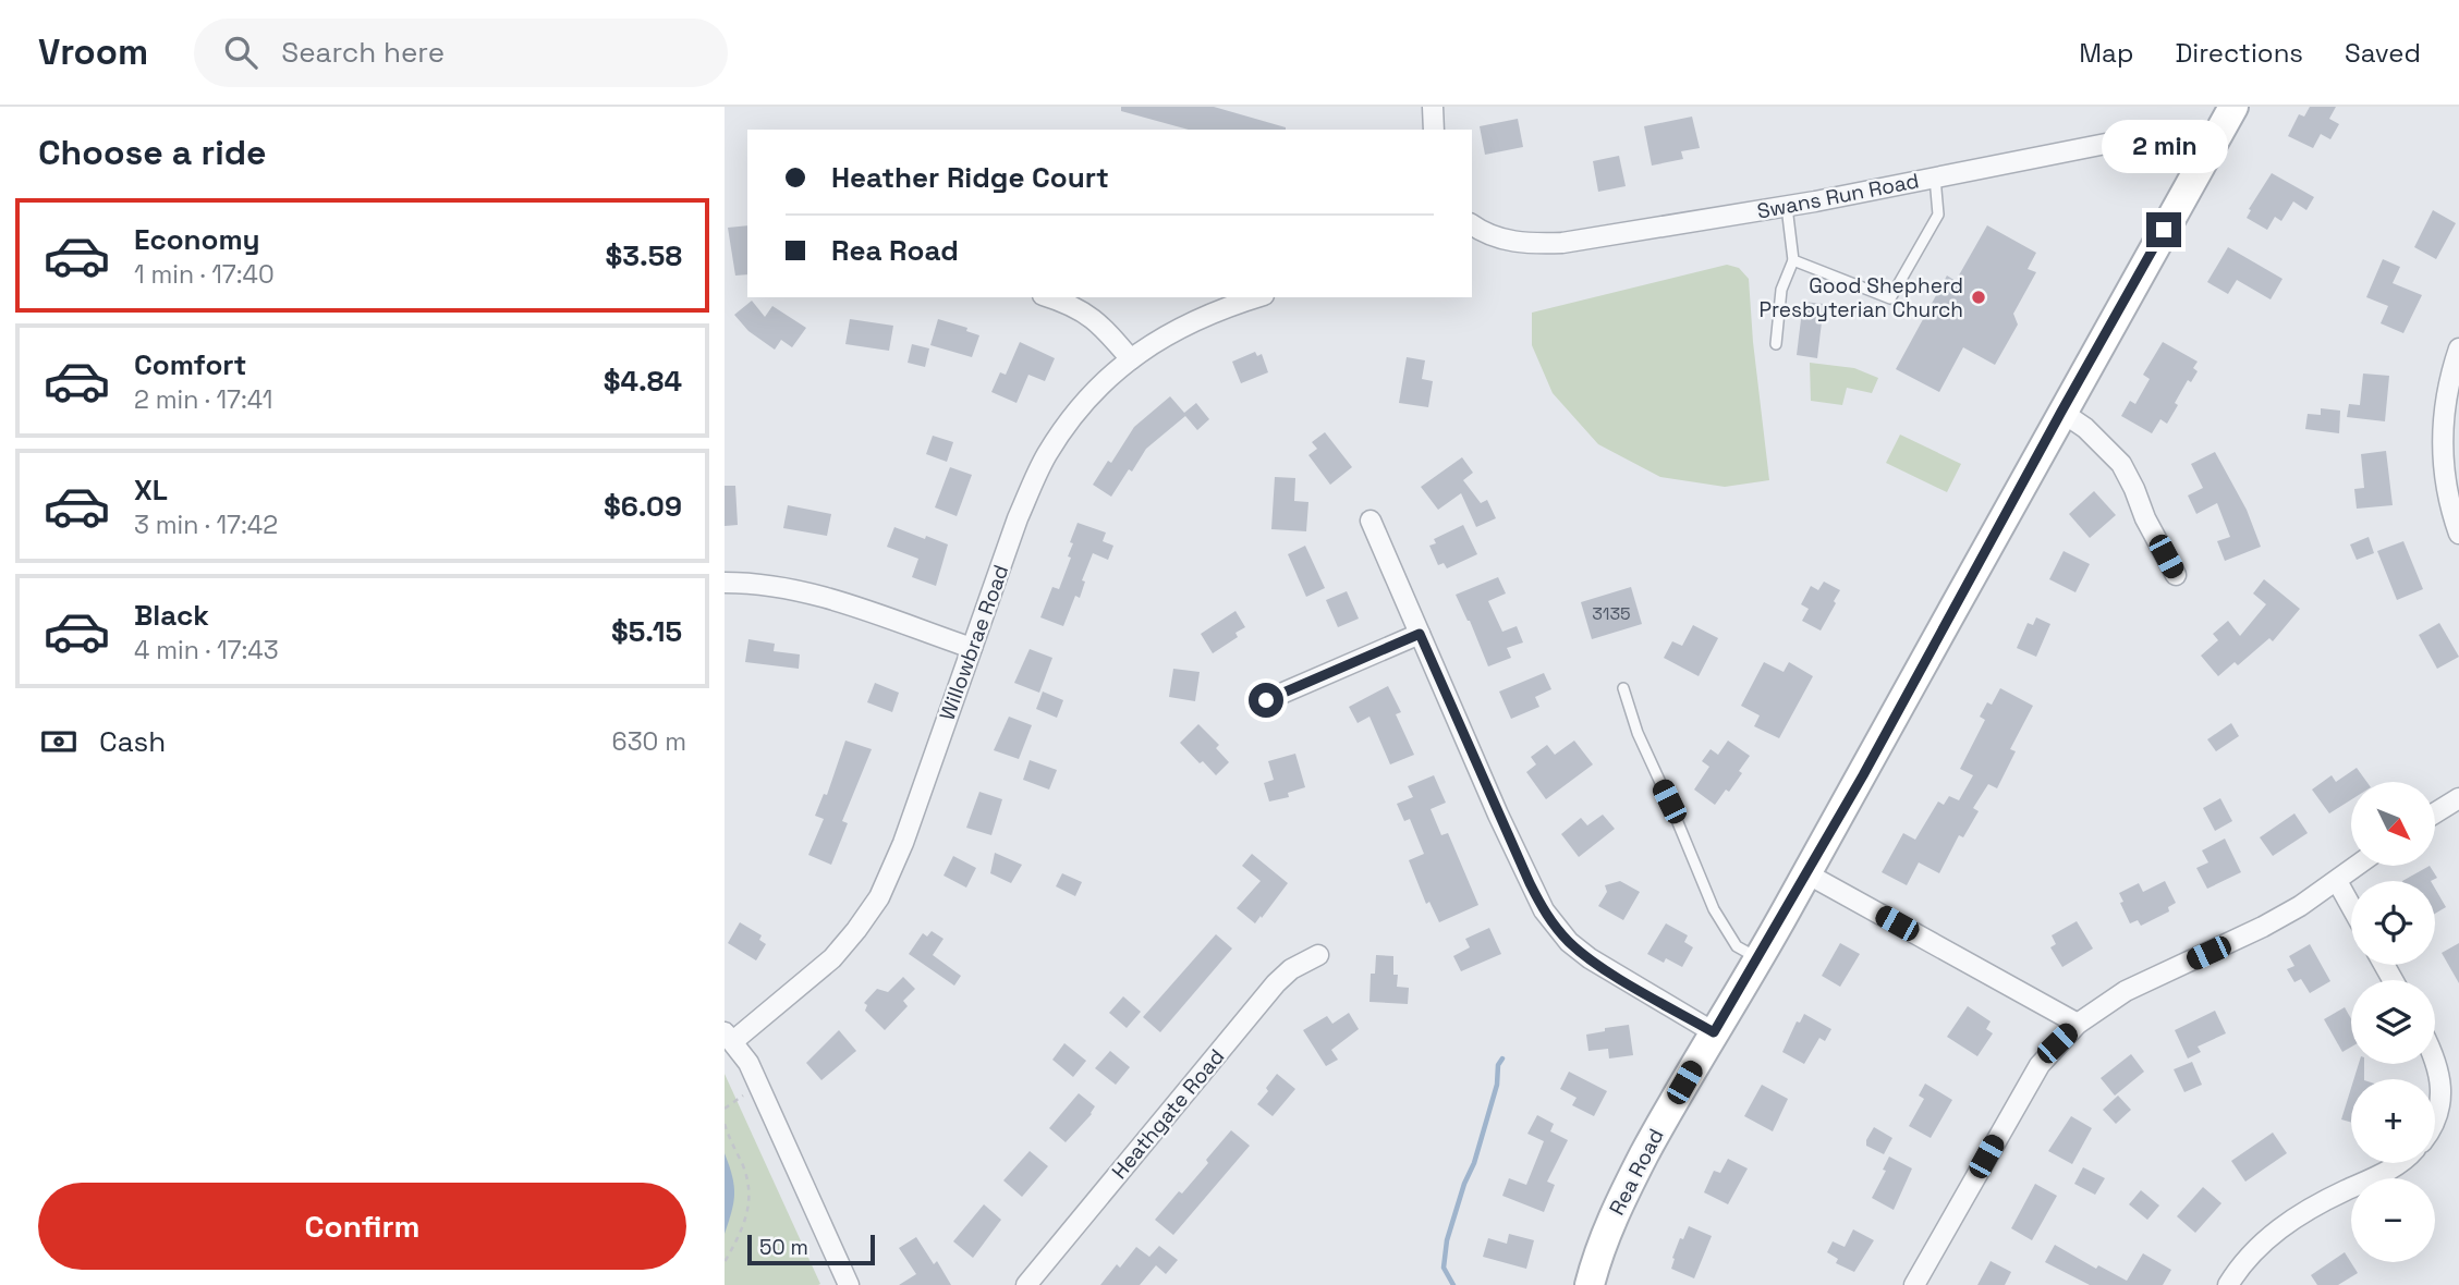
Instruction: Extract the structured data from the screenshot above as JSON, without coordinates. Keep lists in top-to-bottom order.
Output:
{
  "streets": {
    "main road": ["Rea Road"],
    "street": ["Swans Run Road", "Willowbrae Road", "Heathgate Road"]
  },
  "crossings": [
    ["Swans Run Road", "Rea Road"]
  ],
  "places": ["Good Shepherd Presbyterian Church"],
  "house_numbers": ["3135"],
  "scale_bar": "50 m",
  "north": "bottom right",
  "page": {
    "header": "Vroom",
    "search": "Search here",
    "nav": ["Map", "Directions", "Saved"],
    "heading": "Choose a ride",
    "bubble": "2 min",
    "banner": ["Heather Ridge Court", "Rea Road"],
    "list": [
      {
        "name": "Economy",
        "note": "1 min · 17:40",
        "value": "$3.58"
      },
      {
        "name": "Comfort",
        "note": "2 min · 17:41",
        "value": "$4.84"
      },
      {
        "name": "XL",
        "note": "3 min · 17:42",
        "value": "$6.09"
      },
      {
        "name": "Black",
        "note": "4 min · 17:43",
        "value": "$5.15"
      }
    ],
    "pay": ["Cash", "630 m"],
    "map_buttons": ["+", "−"],
    "buttons": "Confirm",
    "scale": "50 m"
  }
}
